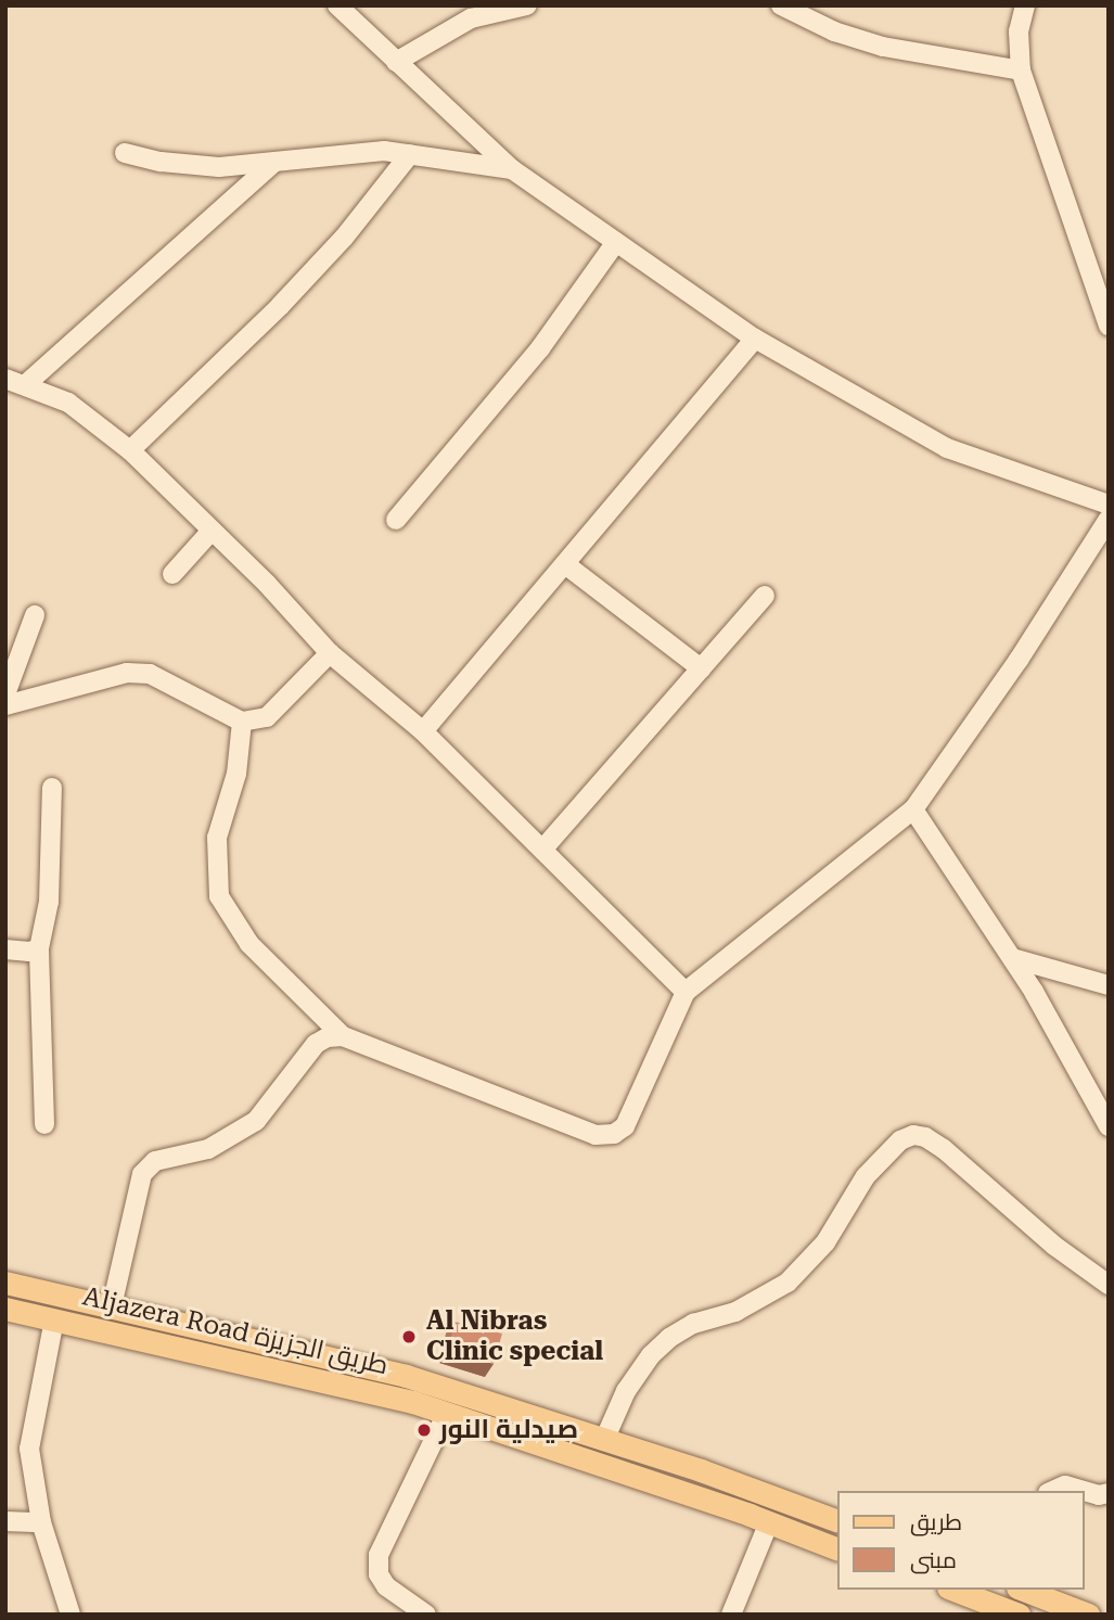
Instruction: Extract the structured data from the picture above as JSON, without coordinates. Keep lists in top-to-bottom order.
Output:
{
  "streets": {
    "main road": ["Aljazera Road طريق الجزيزة"]
  },
  "places": ["Al Nibras Clinic special", "صيدلية النور"],
  "legend": ["طريق", "مبنى"]
}
